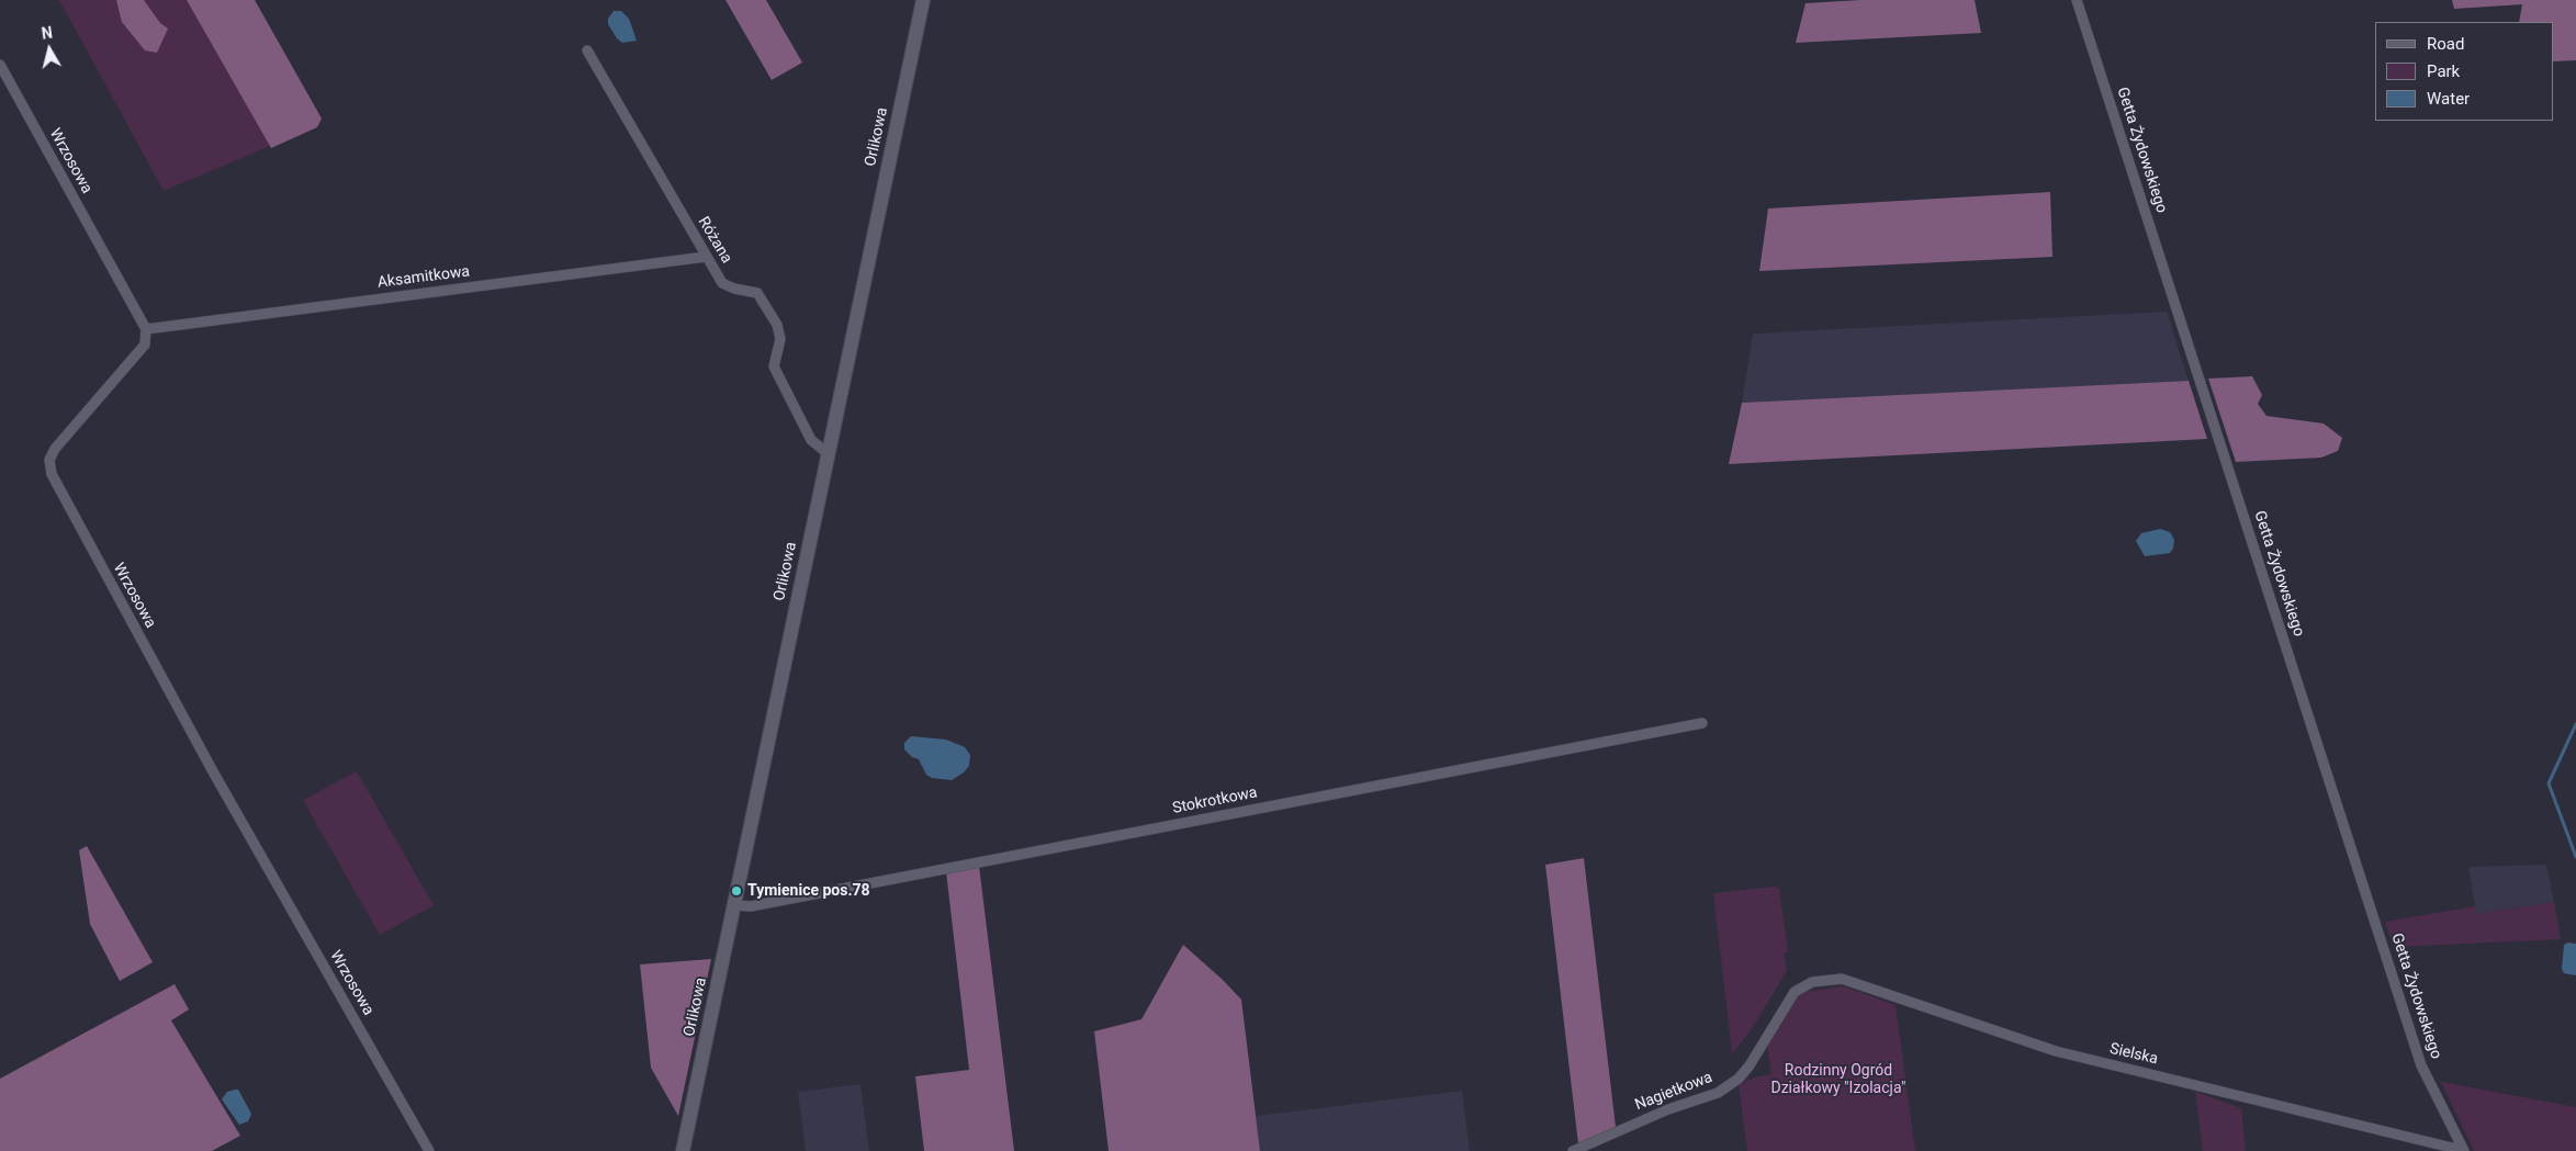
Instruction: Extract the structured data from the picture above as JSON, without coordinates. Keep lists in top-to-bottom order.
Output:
{
  "streets": {
    "street": [
      "Orlikowa",
      "Getta Żydowskiego",
      "Wrzosowa",
      "Różana",
      "Aksamitkowa",
      "Stokrotkowa",
      "Sielska",
      "Nagietkowa"
    ]
  },
  "crossings": [
    ["Orlikowa", "Różana"],
    ["Orlikowa", "Stokrotkowa"],
    ["Getta Żydowskiego", "Sielska"],
    ["Wrzosowa", "Aksamitkowa"],
    ["Różana", "Aksamitkowa"],
    ["Sielska", "Nagietkowa"]
  ],
  "parks": ["Rodzinny Ogród Działkowy \"Izolacja\""],
  "places": ["Tymienice pos.78"],
  "legend": ["Road", "Park", "Water"],
  "north": "top"
}
